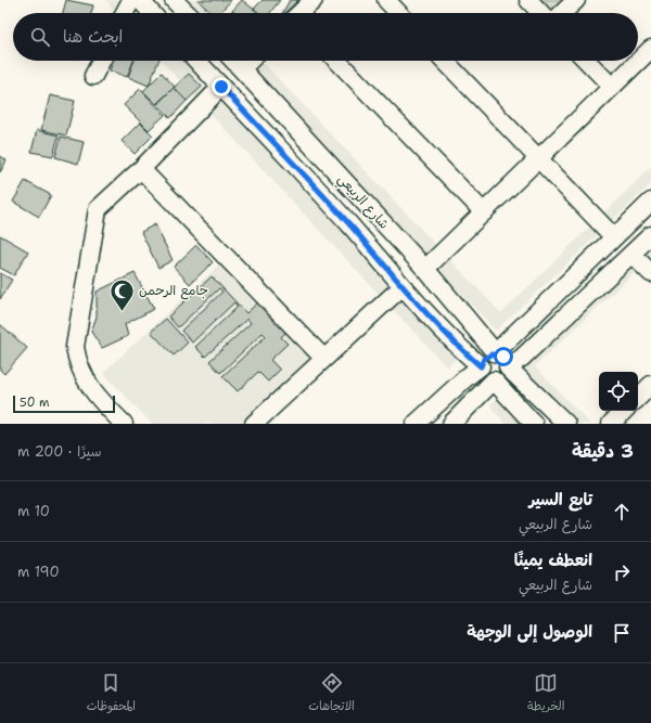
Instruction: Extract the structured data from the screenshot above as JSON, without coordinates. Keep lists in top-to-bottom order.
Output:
{
  "streets": {
    "street": ["شارع الربيعي"]
  },
  "places": {
    "mosque": ["جامع الرحمن"]
  },
  "scale_bar": "50 m",
  "page": {
    "search": "ابحث هنا",
    "scale": "50 m",
    "heading": ["3 دقيقة", "سيرًا · 200 m"],
    "list": [
      ["تابع السير", "شارع الربيعي", "10 m"],
      ["انعطف يمينًا", "شارع الربيعي", "190 m"],
      "الوصول إلى الوجهة"
    ],
    "nav": ["الخريطة", "الاتجاهات", "المحفوظات"]
  }
}
